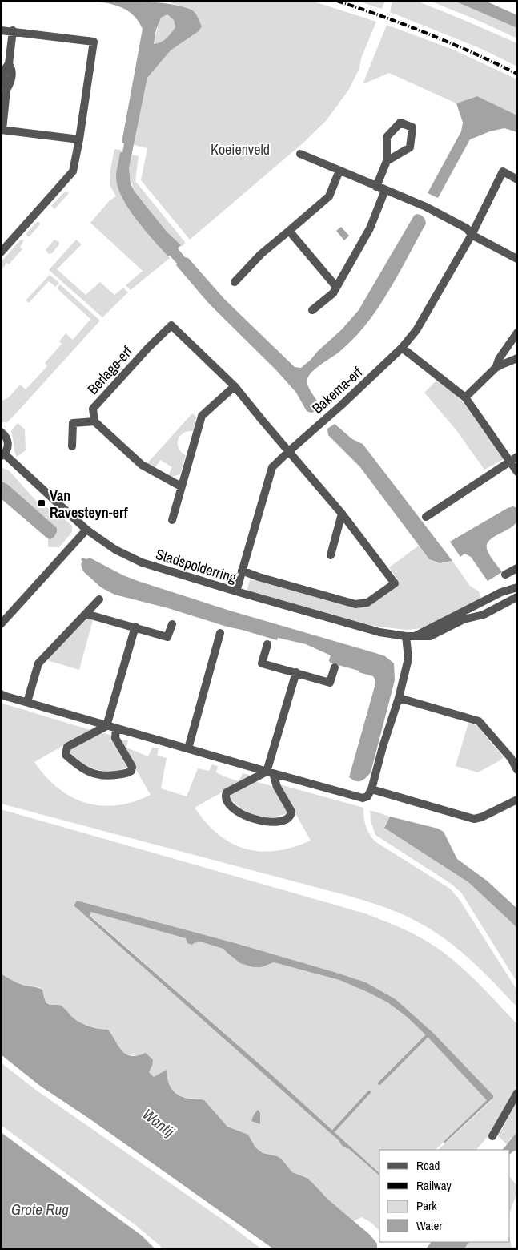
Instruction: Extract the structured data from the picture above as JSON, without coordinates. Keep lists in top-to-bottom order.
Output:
{
  "streets": {
    "street": ["Berlage-erf", "Bakema-erf", "Stadspolderring"]
  },
  "crossings": [
    ["Berlage-erf", "Bakema-erf"]
  ],
  "water": ["Wantij", "Grote Rug"],
  "parks": ["Koeienveld"],
  "places": {
    "transit": ["Van Ravesteyn-erf"]
  },
  "legend": [
    "Road",
    "Railway",
    "Park",
    "Water"
  ]
}
